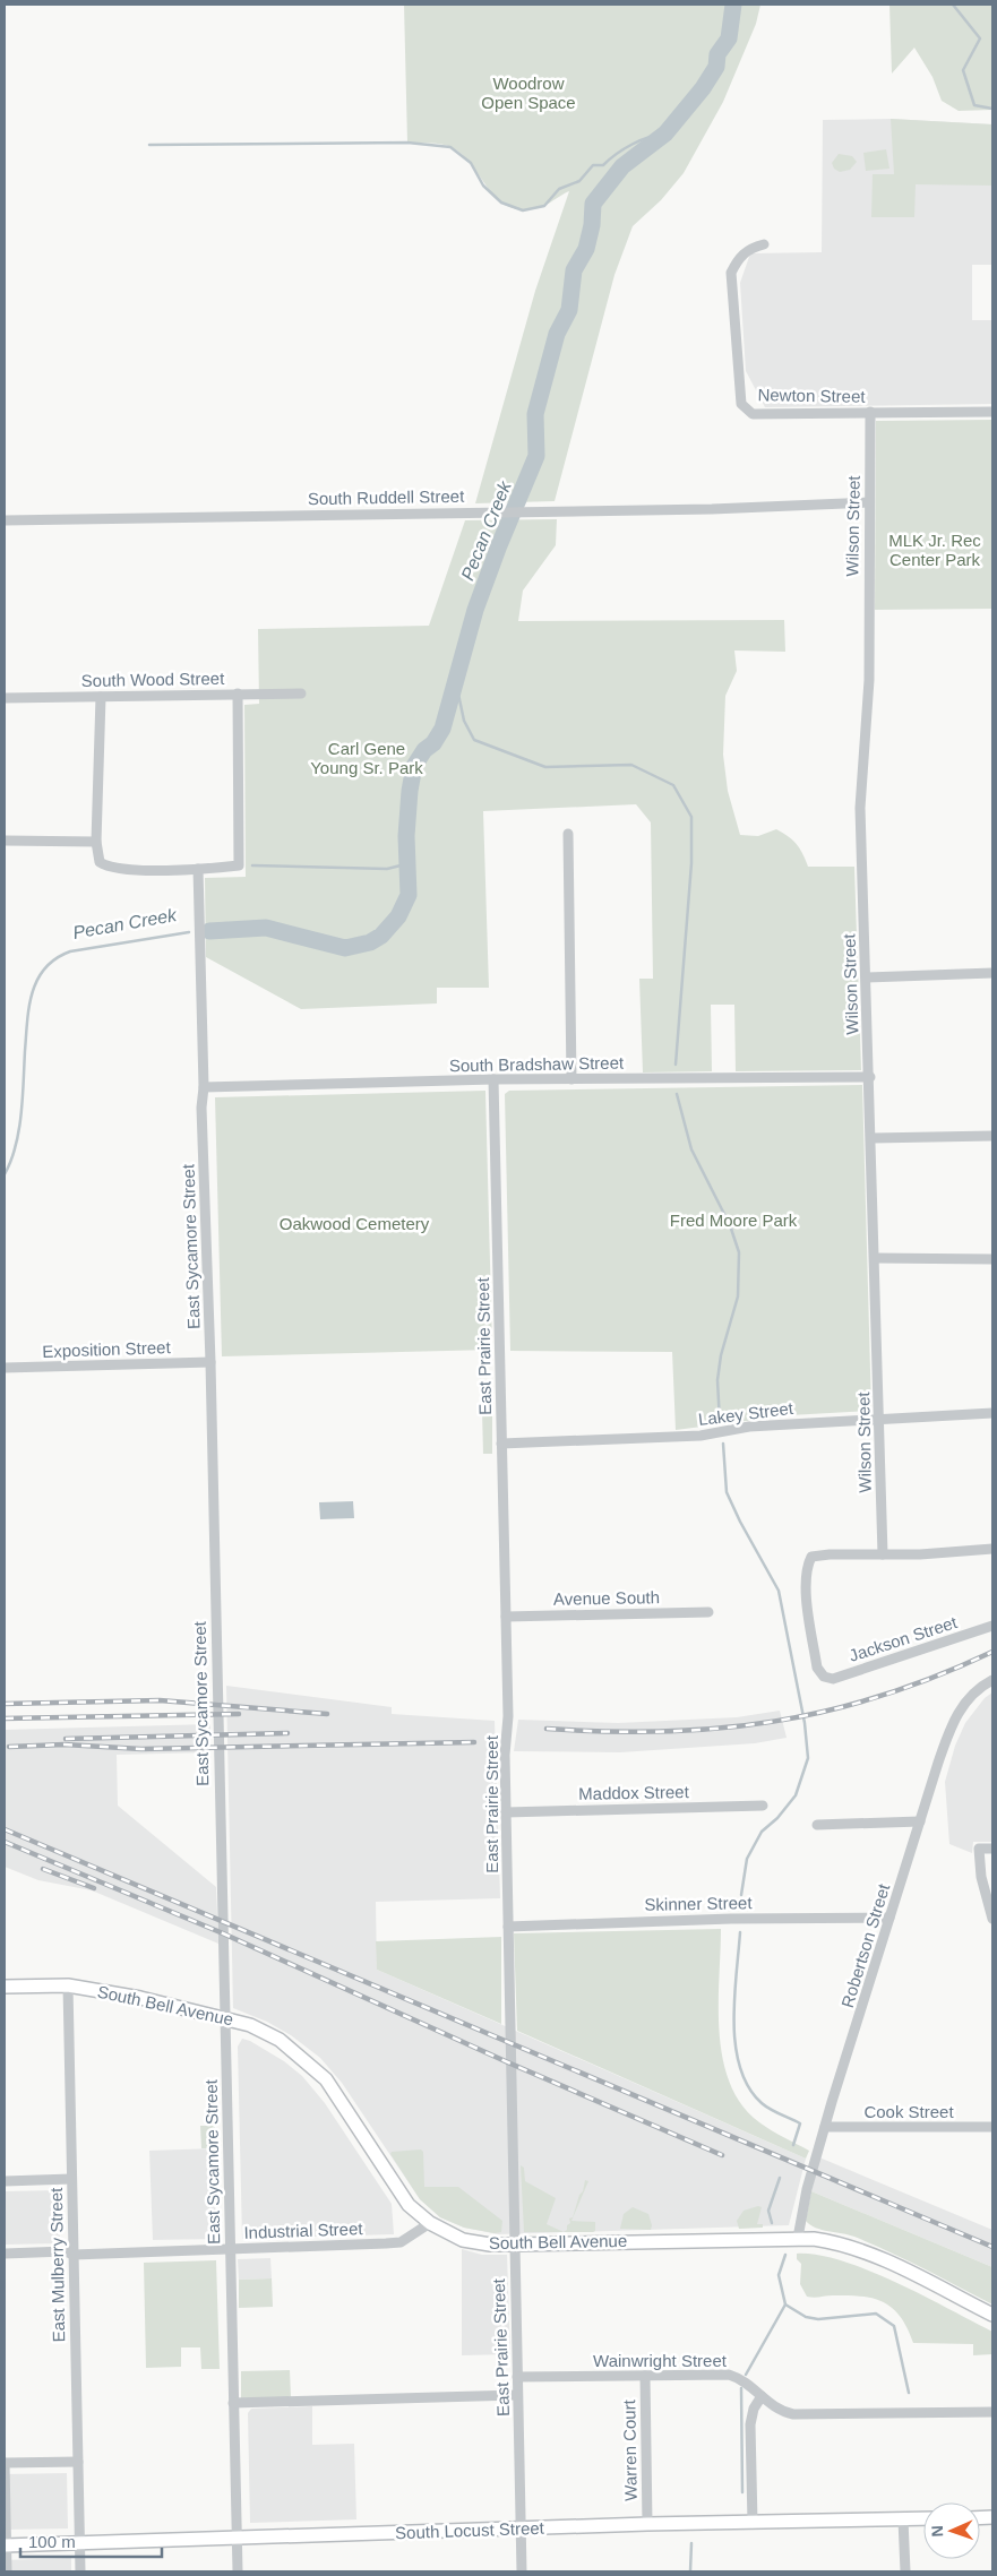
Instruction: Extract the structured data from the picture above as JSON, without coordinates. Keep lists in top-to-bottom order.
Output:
{
  "streets": {
    "main road": ["South Bell Avenue", "South Locust Street"],
    "street": [
      "Newton Street",
      "South Ruddell Street",
      "Wilson Street",
      "South Wood Street",
      "South Bradshaw Street",
      "East Sycamore Street",
      "East Prairie Street",
      "Exposition Street",
      "Lakey Street",
      "Avenue South",
      "Jackson Street",
      "Maddox Street",
      "Skinner Street",
      "Robertson Street",
      "Cook Street",
      "Industrial Street",
      "East Mulberry Street",
      "Wainwright Street",
      "Warren Court"
    ]
  },
  "crossings": [
    ["Newton Street", "Wilson Street"],
    ["South Ruddell Street", "Wilson Street"],
    ["Wilson Street", "South Bradshaw Street"],
    ["Wilson Street", "Lakey Street"],
    ["Wilson Street", "Jackson Street"],
    ["South Bradshaw Street", "East Sycamore Street"],
    ["South Bradshaw Street", "East Prairie Street"],
    ["East Sycamore Street", "Exposition Street"],
    ["East Sycamore Street", "South Bell Avenue"],
    ["East Sycamore Street", "Industrial Street"],
    ["East Sycamore Street", "South Locust Street"],
    ["East Prairie Street", "Lakey Street"],
    ["East Prairie Street", "Avenue South"],
    ["East Prairie Street", "Maddox Street"],
    ["East Prairie Street", "Skinner Street"],
    ["East Prairie Street", "South Bell Avenue"],
    ["East Prairie Street", "Wainwright Street"],
    ["East Prairie Street", "South Locust Street"],
    ["Skinner Street", "Robertson Street"],
    ["Robertson Street", "South Bell Avenue"],
    ["Robertson Street", "Cook Street"],
    ["South Bell Avenue", "Industrial Street"],
    ["South Bell Avenue", "East Mulberry Street"],
    ["Industrial Street", "East Mulberry Street"],
    ["East Mulberry Street", "South Locust Street"],
    ["Wainwright Street", "Warren Court"],
    ["Warren Court", "South Locust Street"]
  ],
  "water": ["Pecan Creek"],
  "parks": [
    "Woodrow Open Space",
    "MLK Jr. Rec Center Park",
    "Carl Gene Young Sr. Park",
    "Fred Moore Park",
    "Oakwood Cemetery"
  ],
  "scale_bar": "100 m",
  "north": "left"
}
